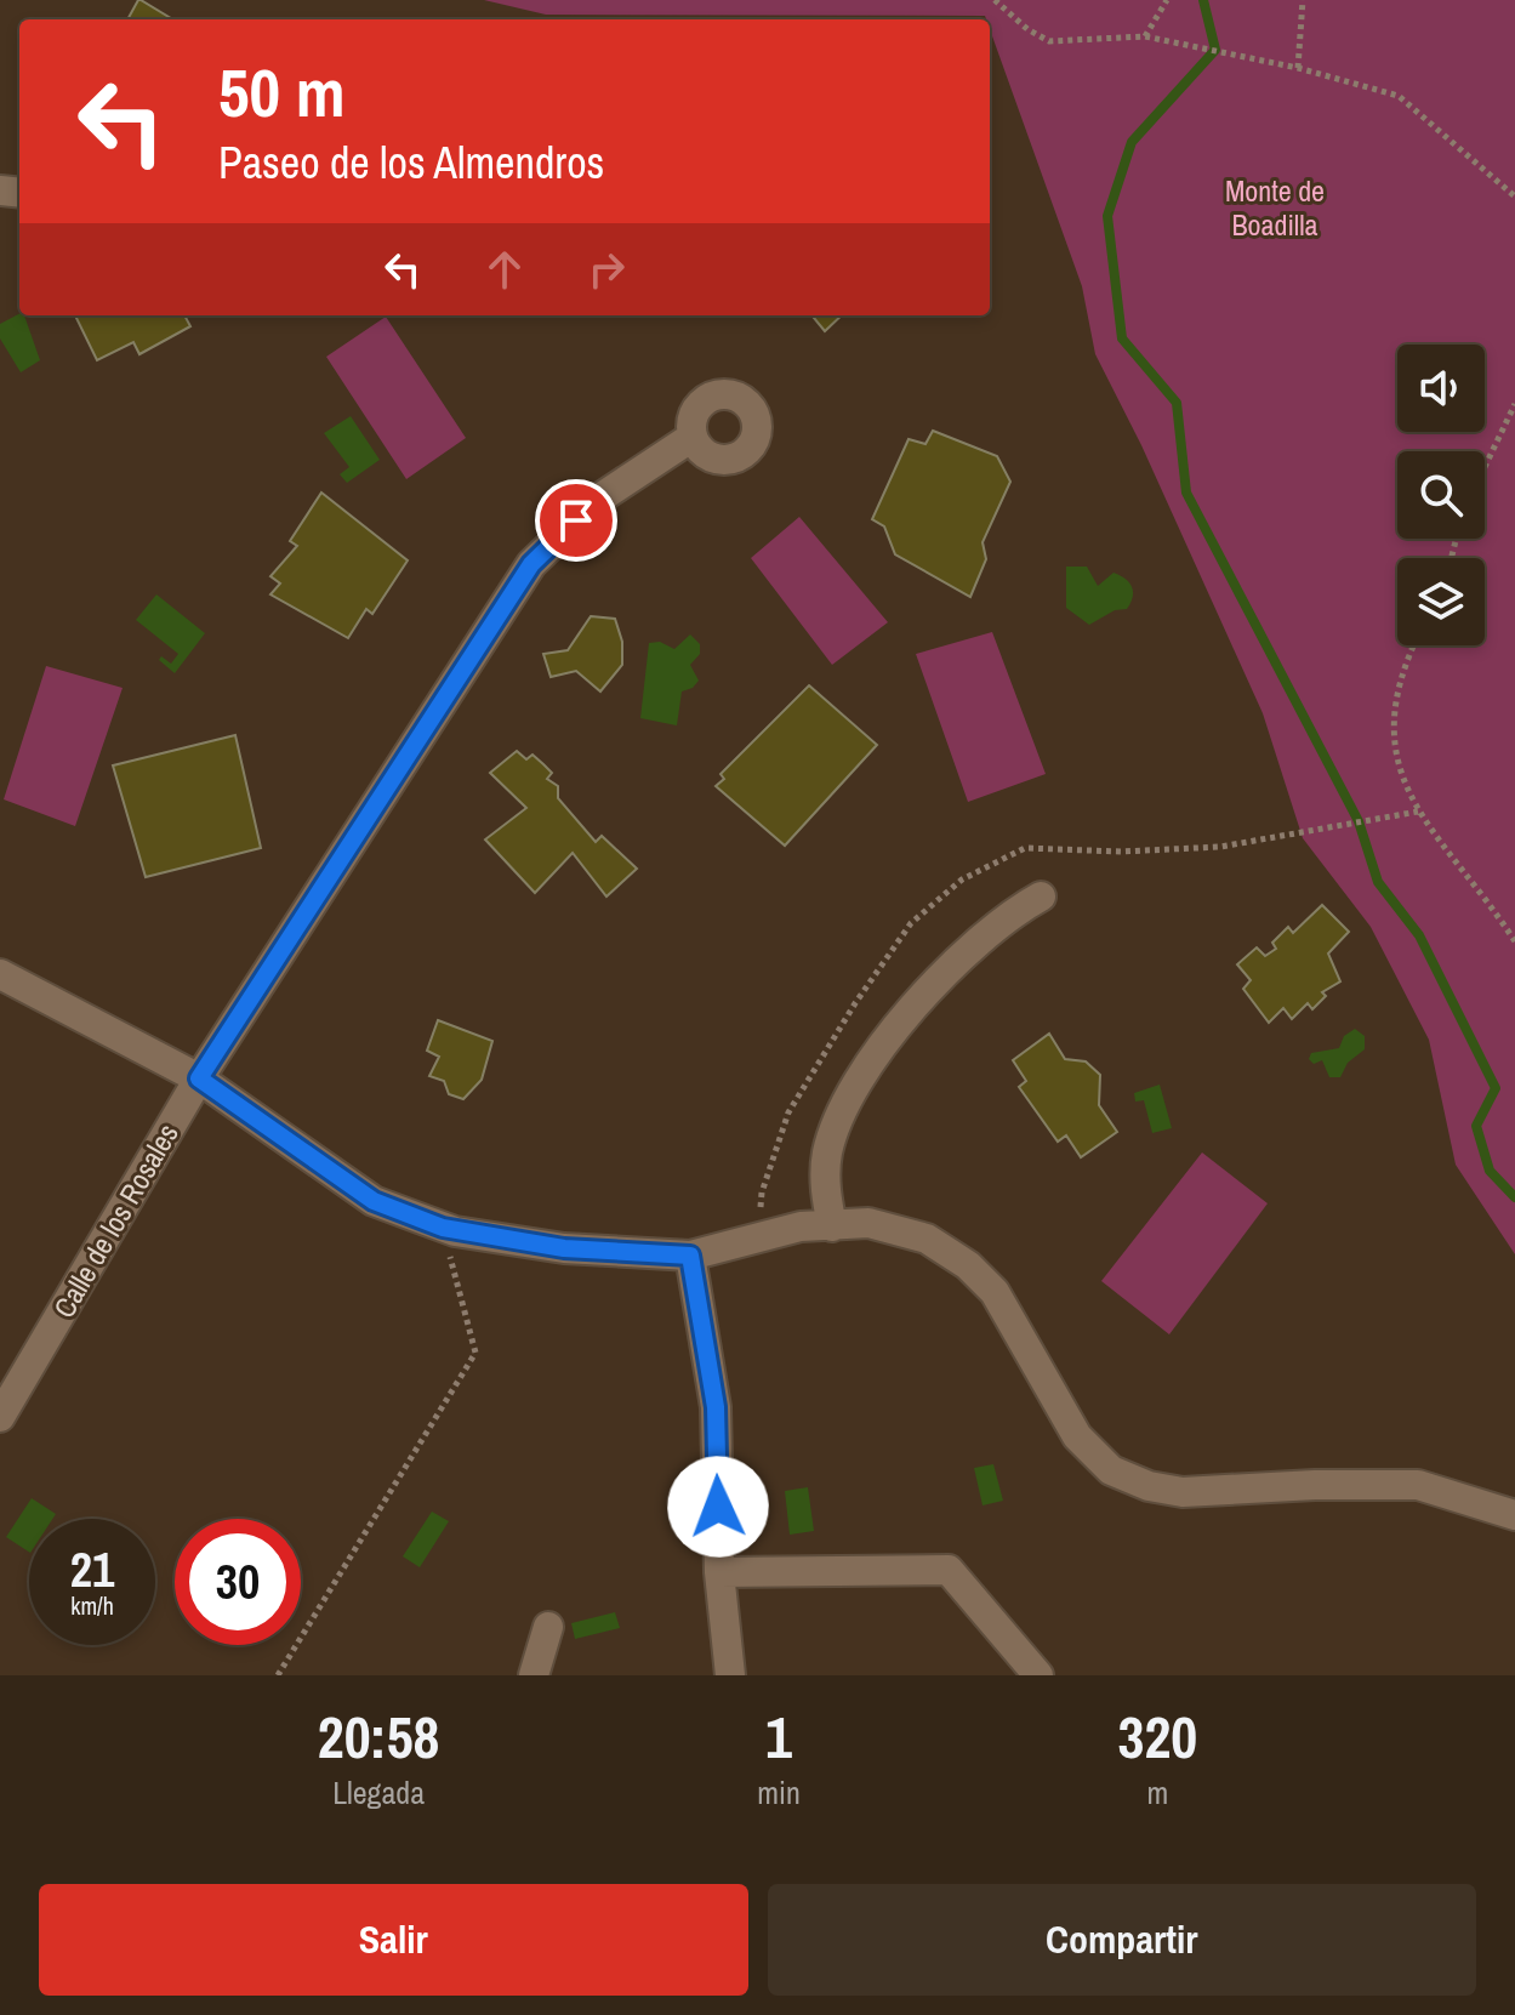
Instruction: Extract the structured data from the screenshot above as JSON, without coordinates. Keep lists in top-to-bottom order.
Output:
{
  "streets": {
    "street": ["Calle de los Rosales"]
  },
  "parks": ["Monte de Boadilla"],
  "page": {
    "turn": ["50 m", "Paseo de los Almendros"],
    "speed": "21 km/h",
    "limit": "30",
    "eta": [
      "20:58",
      "Llegada",
      "1",
      "min",
      "320",
      "m"
    ],
    "buttons": ["Salir", "Compartir"]
  }
}
